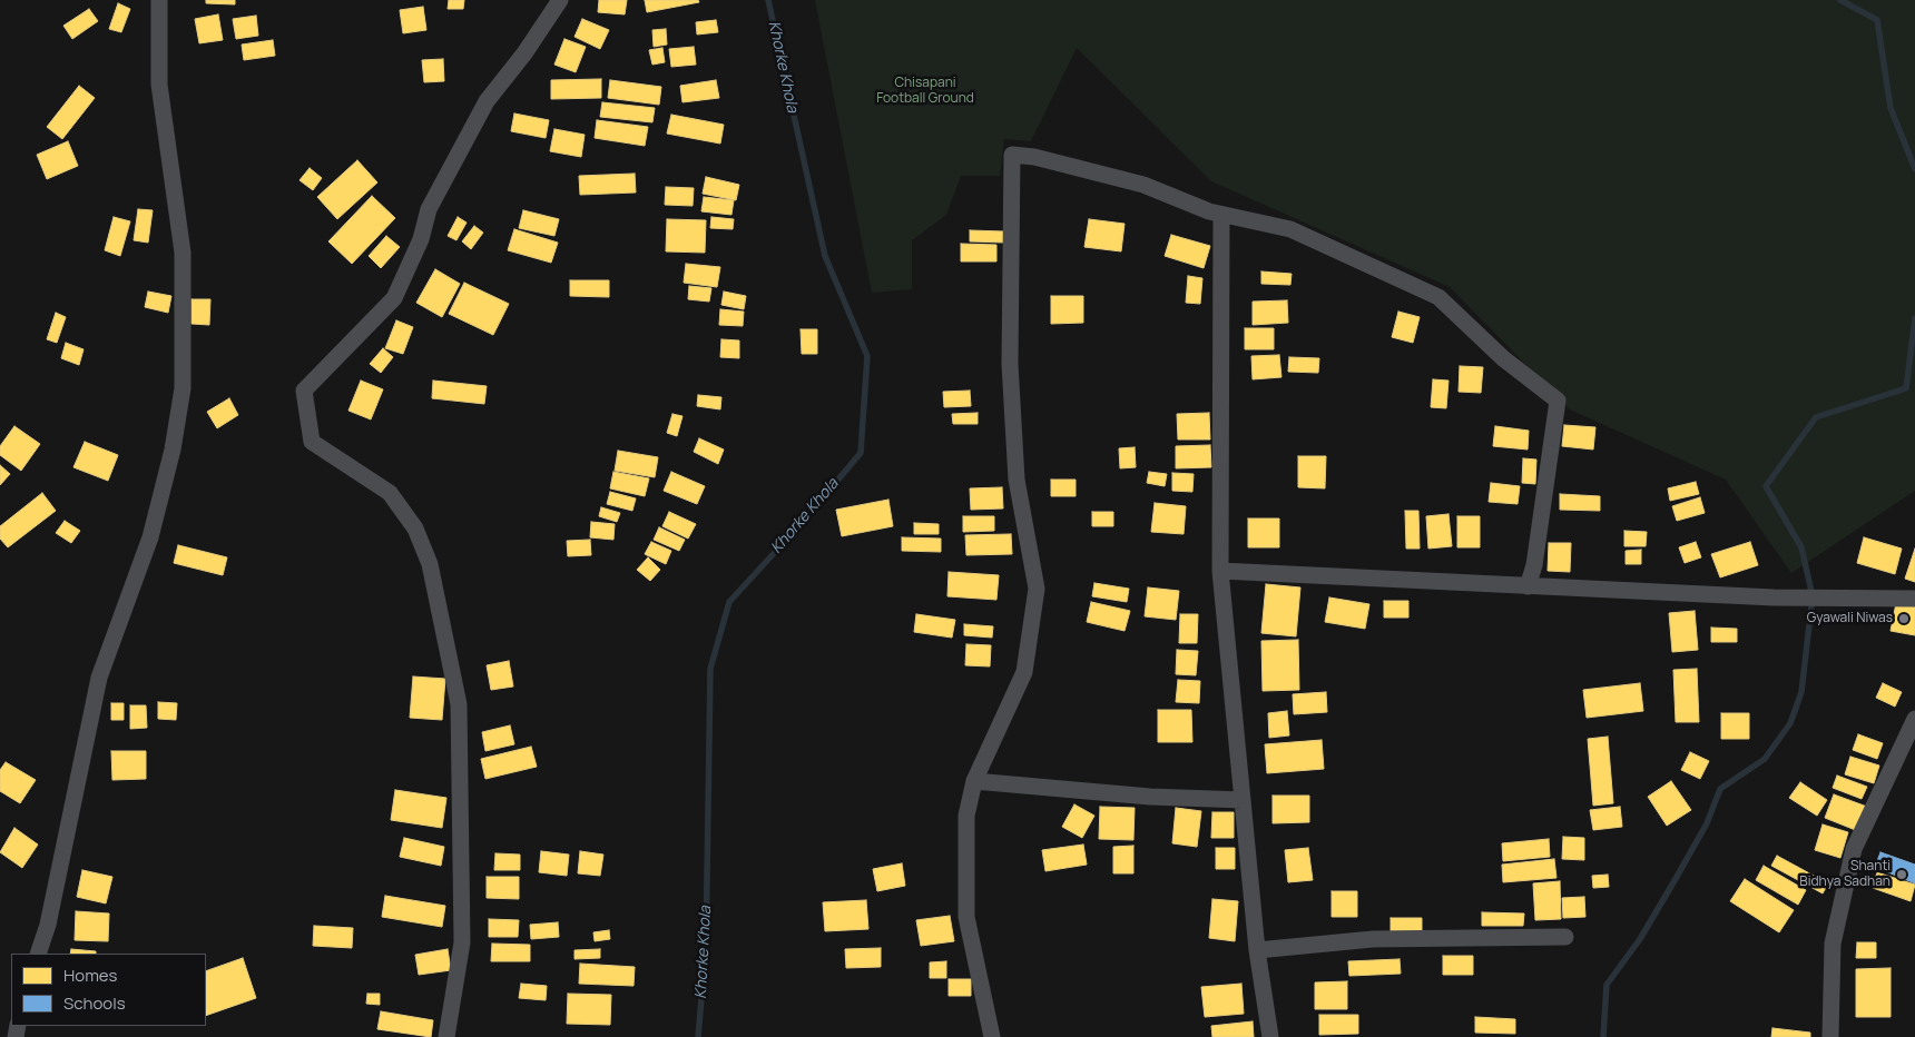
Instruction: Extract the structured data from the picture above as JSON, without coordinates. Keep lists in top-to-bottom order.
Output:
{
  "water": ["Khorke Khola"],
  "parks": ["Chisapani Football Ground"],
  "places": ["Gyawali Niwas", "Shanti Bidhya Sadhan"],
  "legend": ["Homes", "Schools"]
}
